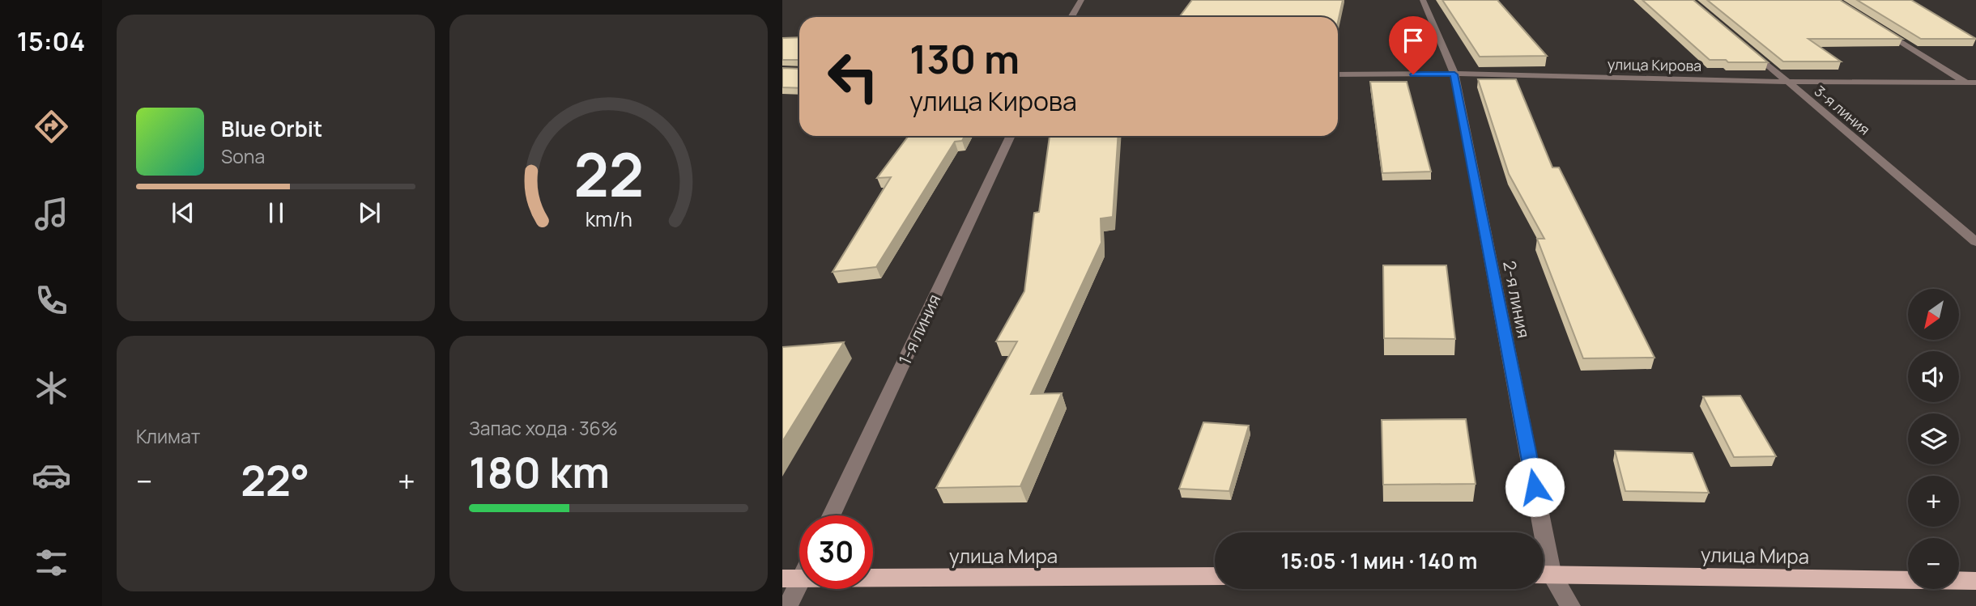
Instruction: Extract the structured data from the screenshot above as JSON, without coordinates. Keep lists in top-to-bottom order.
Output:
{
  "streets": {
    "main road": ["улица Мира"],
    "street": [
      "улица Кирова",
      "3-я линия",
      "2-я линия",
      "1-я линия"
    ]
  },
  "crossings": [
    ["улица Кирова", "3-я линия"],
    ["улица Кирова", "2-я линия"]
  ],
  "north": "bottom left",
  "page": {
    "tabs": "15:04",
    "turn": ["130 m", "улица Кирова"],
    "song": ["Blue Orbit", "Sona"],
    "map_buttons": ["+", "−"],
    "tile": [
      "Климат",
      ["Запас хода · 36%", "180 km"]
    ],
    "heat": ["−", "22°", "+"],
    "limit": "30",
    "trip": "15:05 · 1 мин · 140 m",
    "gauge": ["22", "km/h"]
  }
}
